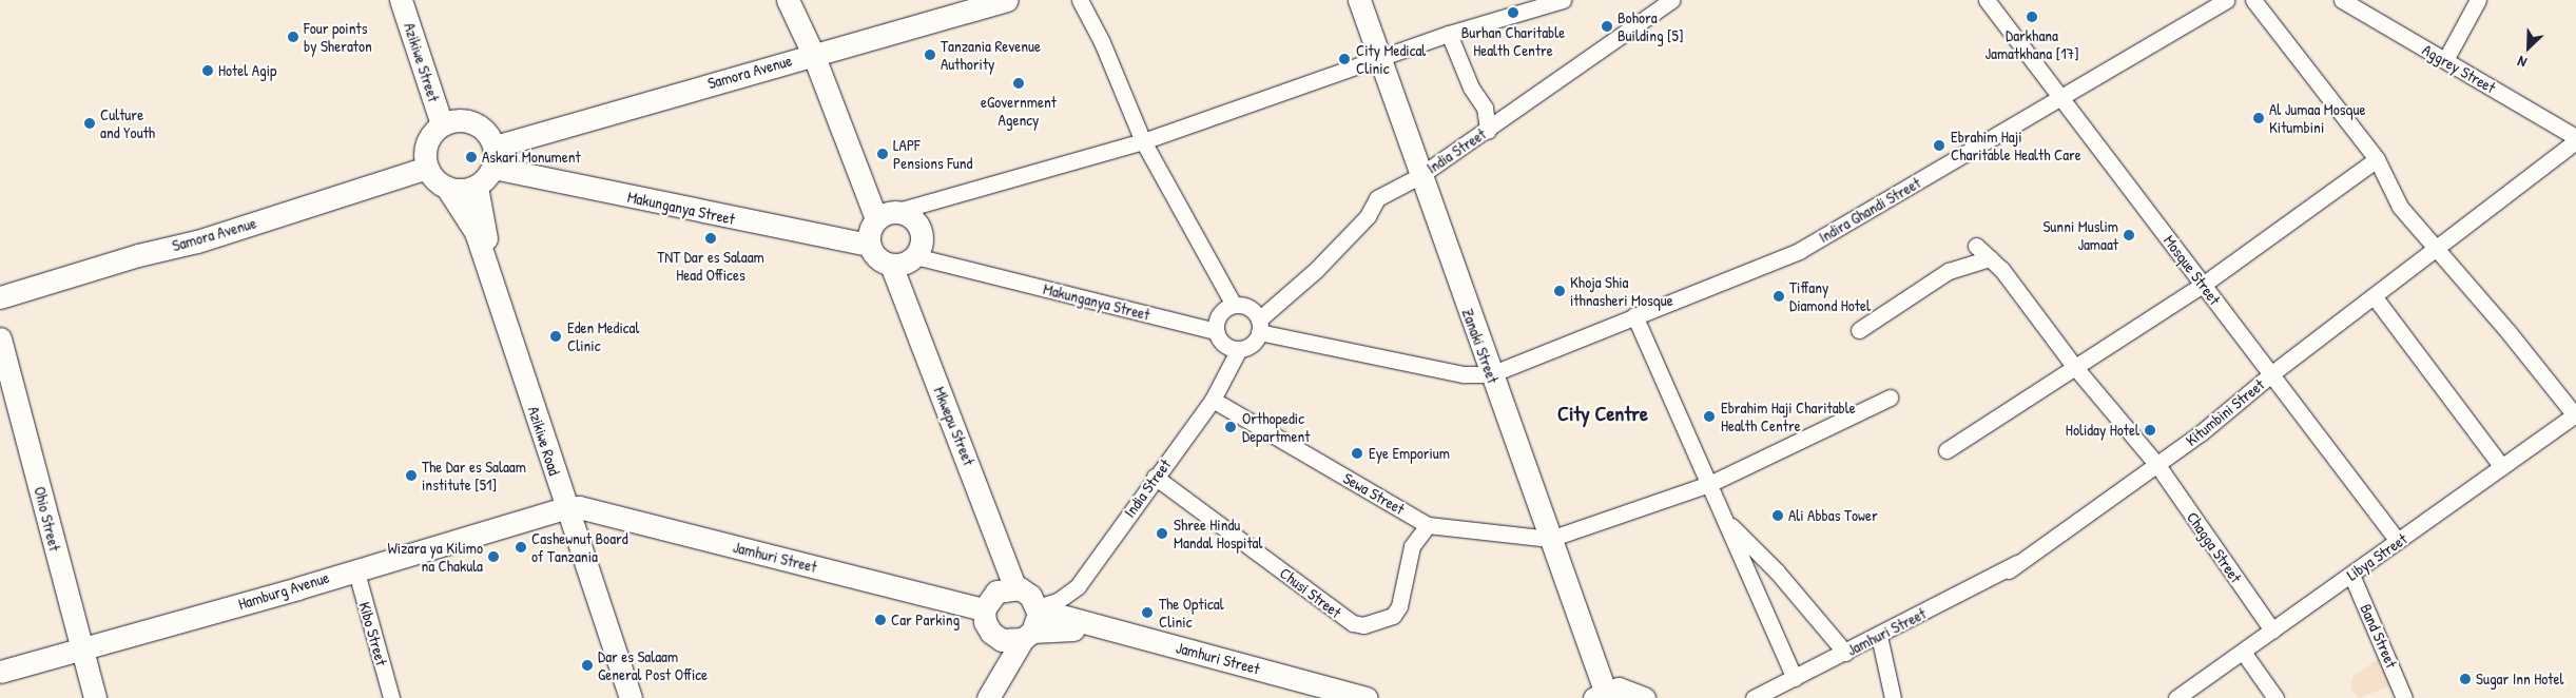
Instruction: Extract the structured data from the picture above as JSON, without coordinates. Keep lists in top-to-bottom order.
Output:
{
  "streets": {
    "street": [
      "Azikiwe Street",
      "Aggrey Street",
      "Samora Avenue",
      "India Street",
      "Makunganya Street",
      "Indira Ghandi Street",
      "Mosque Street",
      "Zanaki Street",
      "Kitumbini Street",
      "Mkwepu Street",
      "Azikiwe Road",
      "Sewa Street",
      "Ohio Street",
      "Chagga Street",
      "Jamhuri Street",
      "Libya Street",
      "Hamburg Avenue",
      "Chusi Street",
      "Kibo Street",
      "Band Street"
    ]
  },
  "crossings": [
    ["Azikiwe Street", "Samora Avenue"],
    ["Azikiwe Street", "Makunganya Street"],
    ["Azikiwe Street", "Azikiwe Road"],
    ["Samora Avenue", "Makunganya Street"],
    ["Samora Avenue", "Azikiwe Road"],
    ["India Street", "Makunganya Street"],
    ["India Street", "Zanaki Street"],
    ["India Street", "Mkwepu Street"],
    ["India Street", "Sewa Street"],
    ["India Street", "Jamhuri Street"],
    ["India Street", "Chusi Street"],
    ["Makunganya Street", "Mkwepu Street"],
    ["Makunganya Street", "Azikiwe Road"],
    ["Indira Ghandi Street", "Mosque Street"],
    ["Indira Ghandi Street", "Zanaki Street"],
    ["Mosque Street", "Kitumbini Street"],
    ["Mosque Street", "Libya Street"],
    ["Zanaki Street", "Sewa Street"],
    ["Kitumbini Street", "Chagga Street"],
    ["Kitumbini Street", "Jamhuri Street"],
    ["Mkwepu Street", "Jamhuri Street"],
    ["Azikiwe Road", "Jamhuri Street"],
    ["Azikiwe Road", "Hamburg Avenue"],
    ["Sewa Street", "Chusi Street"],
    ["Ohio Street", "Hamburg Avenue"],
    ["Chagga Street", "Libya Street"],
    ["Jamhuri Street", "Hamburg Avenue"],
    ["Libya Street", "Band Street"],
    ["Hamburg Avenue", "Kibo Street"]
  ],
  "districts": ["City Centre"],
  "places": [
    "Burhan Charitable Health Centre",
    "Darkhana Jamatkhana [17]",
    "Bohora Building [5]",
    "Four points by Sheraton",
    "Tanzania Revenue Authority",
    "City Medical Clinic",
    "Hotel Agip",
    "eGovernment Agency",
    "Al Jumaa Mosque Kitumbini",
    "Culture and Youth",
    "Ebrahim Haji Charitable Health Care",
    "LAPF Pensions Fund",
    "Askari Monument",
    "Sunni Muslim Jamaat",
    "TNT Dar es Salaam Head Offices",
    "Khoja Shia ithnasheri Mosque",
    "Tiffany Diamond Hotel",
    "Eden Medical Clinic",
    "Ebrahim Haji Charitable Health Centre",
    "Orthopedic Department",
    "Holiday Hotel",
    "Eye Emporium",
    "The Dar es Salaam institute [51]",
    "Ali Abbas Tower",
    "Shree Hindu Mandal Hospital",
    "Cashewnut Board of Tanzania",
    "Wizara ya Kilimo na Chakula",
    "The Optical Clinic",
    "Car Parking",
    "Dar es Salaam General Post Office",
    "Sugar Inn Hotel"
  ],
  "north": "bottom left"
}
